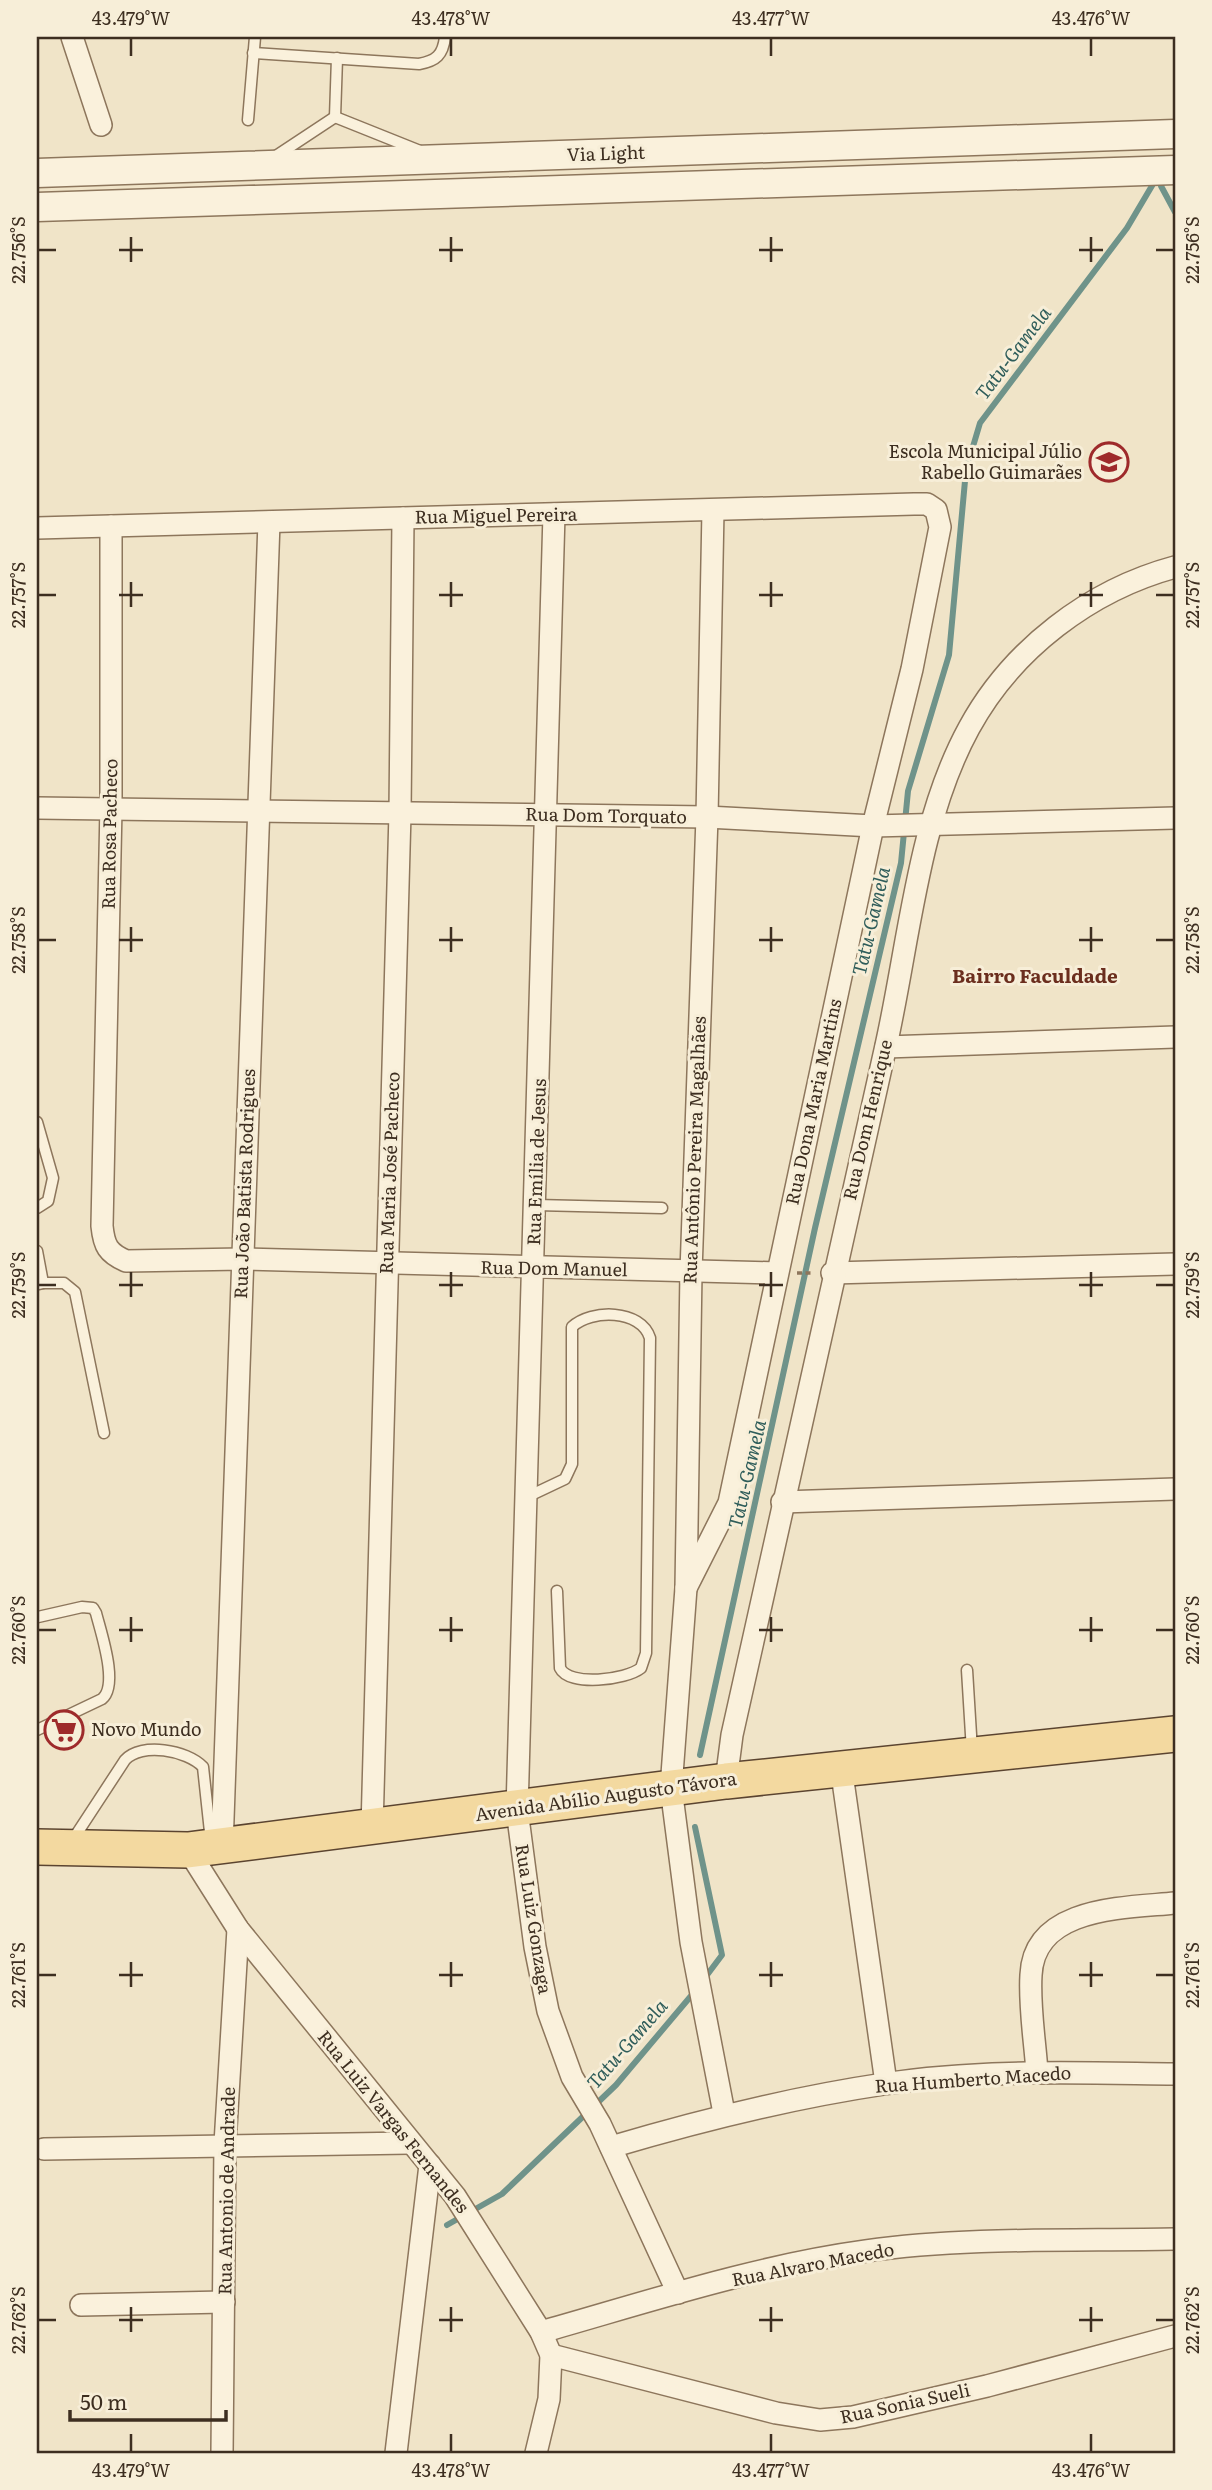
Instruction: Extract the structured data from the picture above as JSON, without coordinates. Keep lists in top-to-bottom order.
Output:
{
  "streets": {
    "main road": ["Avenida Abílio Augusto Távora"],
    "street": [
      "Via Light",
      "Rua Miguel Pereira",
      "Rua Dom Torquato",
      "Rua Rosa Pacheco",
      "Rua Dona Maria Martins",
      "Rua Dom Henrique",
      "Rua Antônio Pereira Magalhães",
      "Rua Emília de Jesus",
      "Rua Maria José Pacheco",
      "Rua João Batista Rodrigues",
      "Rua Dom Manuel",
      "Rua Luiz Gonzaga",
      "Rua Humberto Macedo",
      "Rua Luiz Vargas Fernandes",
      "Rua Antonio de Andrade",
      "Rua Alvaro Macedo",
      "Rua Sonia Sueli"
    ]
  },
  "crossings": [
    ["Rua Miguel Pereira", "Rua Rosa Pacheco"],
    ["Rua Miguel Pereira", "Rua Dona Maria Martins"],
    ["Rua Miguel Pereira", "Rua Antônio Pereira Magalhães"],
    ["Rua Miguel Pereira", "Rua Emília de Jesus"],
    ["Rua Miguel Pereira", "Rua Maria José Pacheco"],
    ["Rua Miguel Pereira", "Rua João Batista Rodrigues"],
    ["Rua Dom Torquato", "Rua Rosa Pacheco"],
    ["Rua Dom Torquato", "Rua Dona Maria Martins"],
    ["Rua Dom Torquato", "Rua Dom Henrique"],
    ["Rua Dom Torquato", "Rua Antônio Pereira Magalhães"],
    ["Rua Dom Torquato", "Rua Emília de Jesus"],
    ["Rua Dom Torquato", "Rua Maria José Pacheco"],
    ["Rua Dom Torquato", "Rua João Batista Rodrigues"],
    ["Rua Rosa Pacheco", "Rua Dom Manuel"],
    ["Rua Dona Maria Martins", "Rua Antônio Pereira Magalhães"],
    ["Rua Dona Maria Martins", "Rua Dom Manuel"],
    ["Rua Dom Henrique", "Avenida Abílio Augusto Távora"],
    ["Rua Antônio Pereira Magalhães", "Rua Dom Manuel"],
    ["Rua Antônio Pereira Magalhães", "Avenida Abílio Augusto Távora"],
    ["Rua Antônio Pereira Magalhães", "Rua Humberto Macedo"],
    ["Rua Emília de Jesus", "Rua Dom Manuel"],
    ["Rua Emília de Jesus", "Avenida Abílio Augusto Távora"],
    ["Rua Emília de Jesus", "Rua Luiz Gonzaga"],
    ["Rua Maria José Pacheco", "Rua Dom Manuel"],
    ["Rua Maria José Pacheco", "Avenida Abílio Augusto Távora"],
    ["Rua João Batista Rodrigues", "Rua Dom Manuel"],
    ["Rua João Batista Rodrigues", "Avenida Abílio Augusto Távora"],
    ["Rua João Batista Rodrigues", "Rua Luiz Vargas Fernandes"],
    ["Avenida Abílio Augusto Távora", "Rua Luiz Gonzaga"],
    ["Avenida Abílio Augusto Távora", "Rua Luiz Vargas Fernandes"],
    ["Rua Luiz Gonzaga", "Rua Humberto Macedo"],
    ["Rua Luiz Gonzaga", "Rua Alvaro Macedo"],
    ["Rua Luiz Vargas Fernandes", "Rua Antonio de Andrade"],
    ["Rua Luiz Vargas Fernandes", "Rua Alvaro Macedo"],
    ["Rua Luiz Vargas Fernandes", "Rua Sonia Sueli"]
  ],
  "districts": ["Bairro Faculdade"],
  "water": ["Tatu-Gamela"],
  "places": {
    "school or university": ["Escola Municipal Júlio Rabello Guimarães"],
    "supermarket": ["Novo Mundo"]
  },
  "scale_bar": "50 m",
  "coordinates": [
    "43.479°W",
    "43.478°W",
    "43.477°W",
    "43.476°W",
    "22.756°S",
    "22.757°S",
    "22.758°S",
    "22.759°S",
    "22.760°S",
    "22.761°S",
    "22.762°S"
  ]
}
